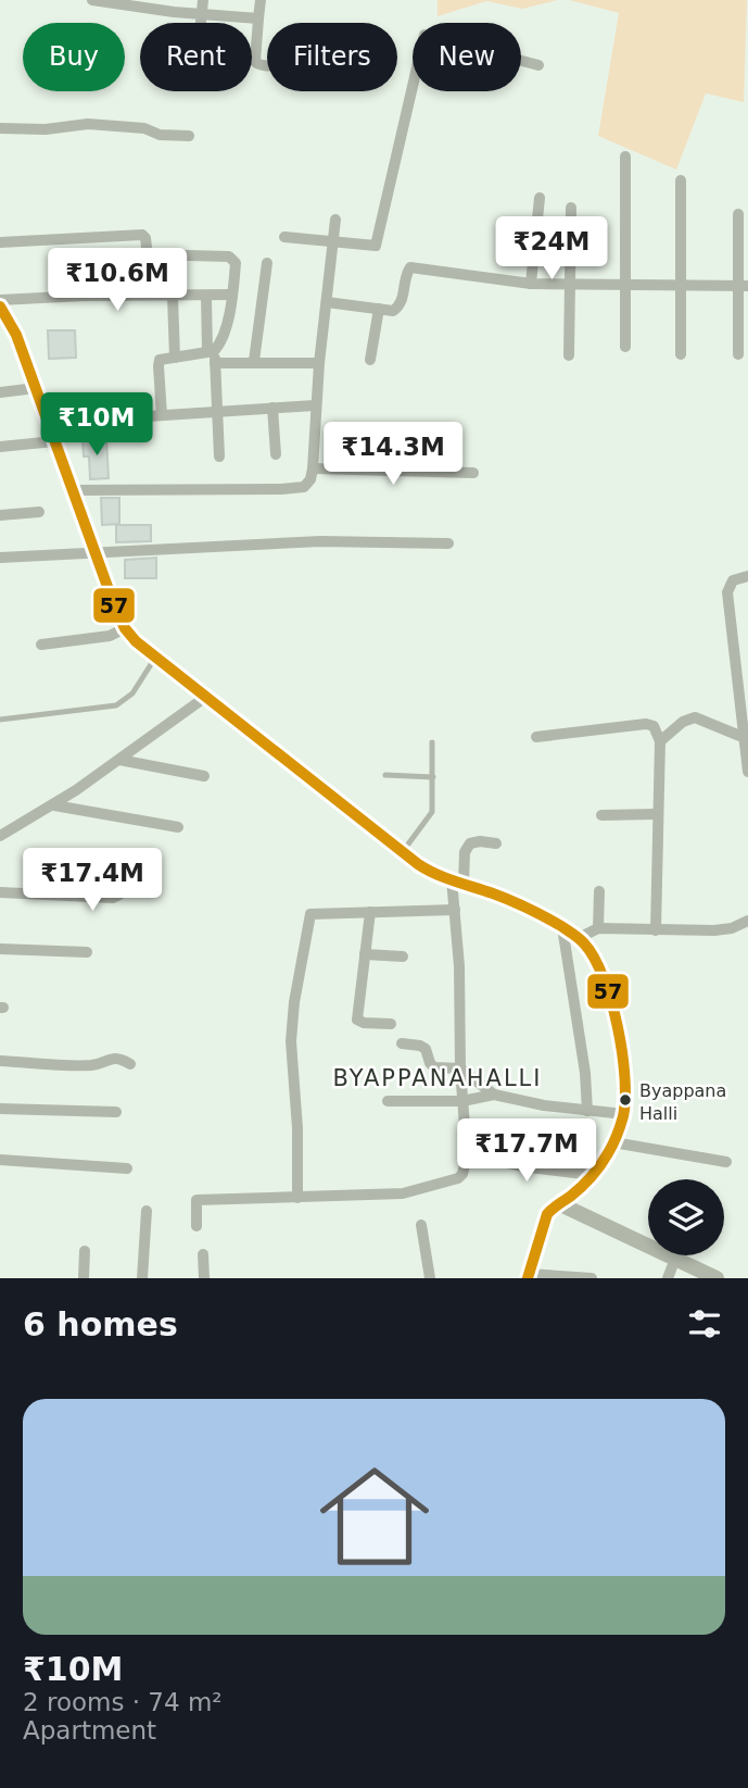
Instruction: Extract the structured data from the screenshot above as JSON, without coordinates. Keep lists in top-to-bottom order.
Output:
{
  "districts": ["BYAPPANAHALLI"],
  "places": ["Byappana Halli"],
  "lines": ["transit line 57"],
  "page": {
    "chip": [
      "Buy",
      "Rent",
      "Filters",
      "New"
    ],
    "price": [
      "₹24M",
      "₹10.6M",
      "₹10M",
      "₹14.3M",
      "₹17.4M",
      "₹17.7M"
    ],
    "heading": "6 homes",
    "list": [
      {
        "name": "₹10M",
        "note": "2 rooms · 74 m² · Apartment"
      }
    ]
  }
}
